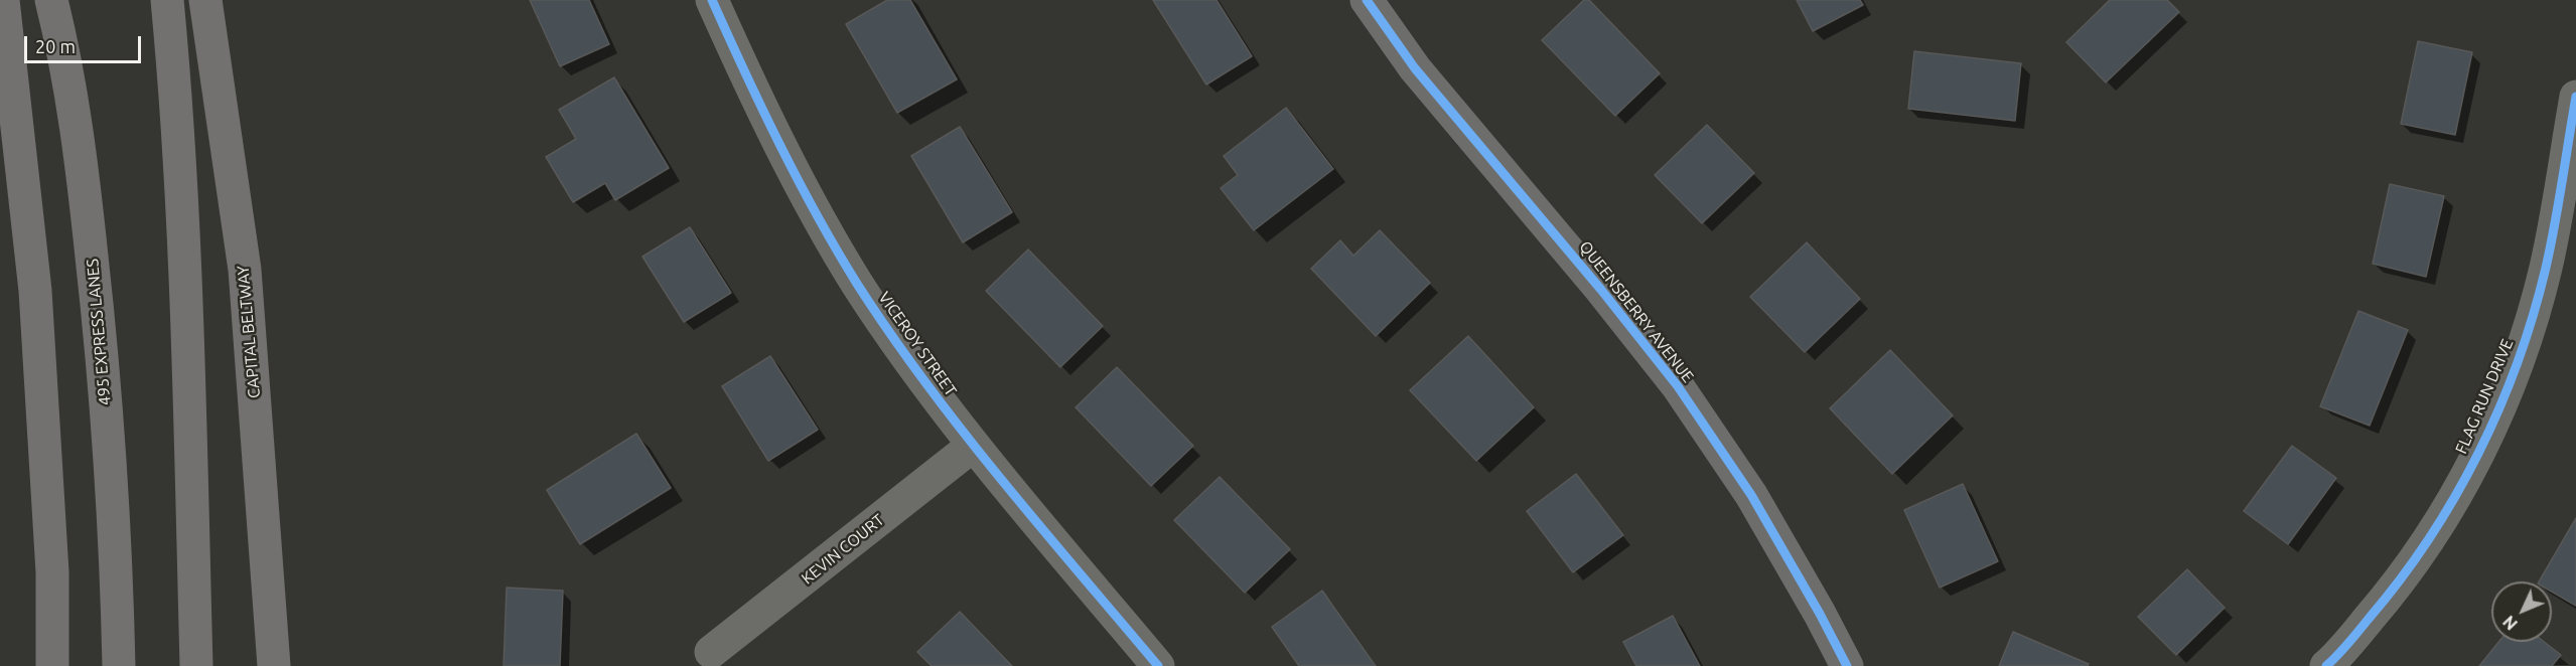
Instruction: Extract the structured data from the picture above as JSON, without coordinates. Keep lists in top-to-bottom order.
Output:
{
  "streets": {
    "highway": ["495 EXPRESS LANES", "CAPITAL BELTWAY"],
    "street": [
      "QUEENSBERRY AVENUE",
      "VICEROY STREET",
      "FLAG RUN DRIVE",
      "KEVIN COURT"
    ]
  },
  "crossings": [
    ["VICEROY STREET", "KEVIN COURT"]
  ],
  "scale_bar": "20 m",
  "north": "bottom left"
}
